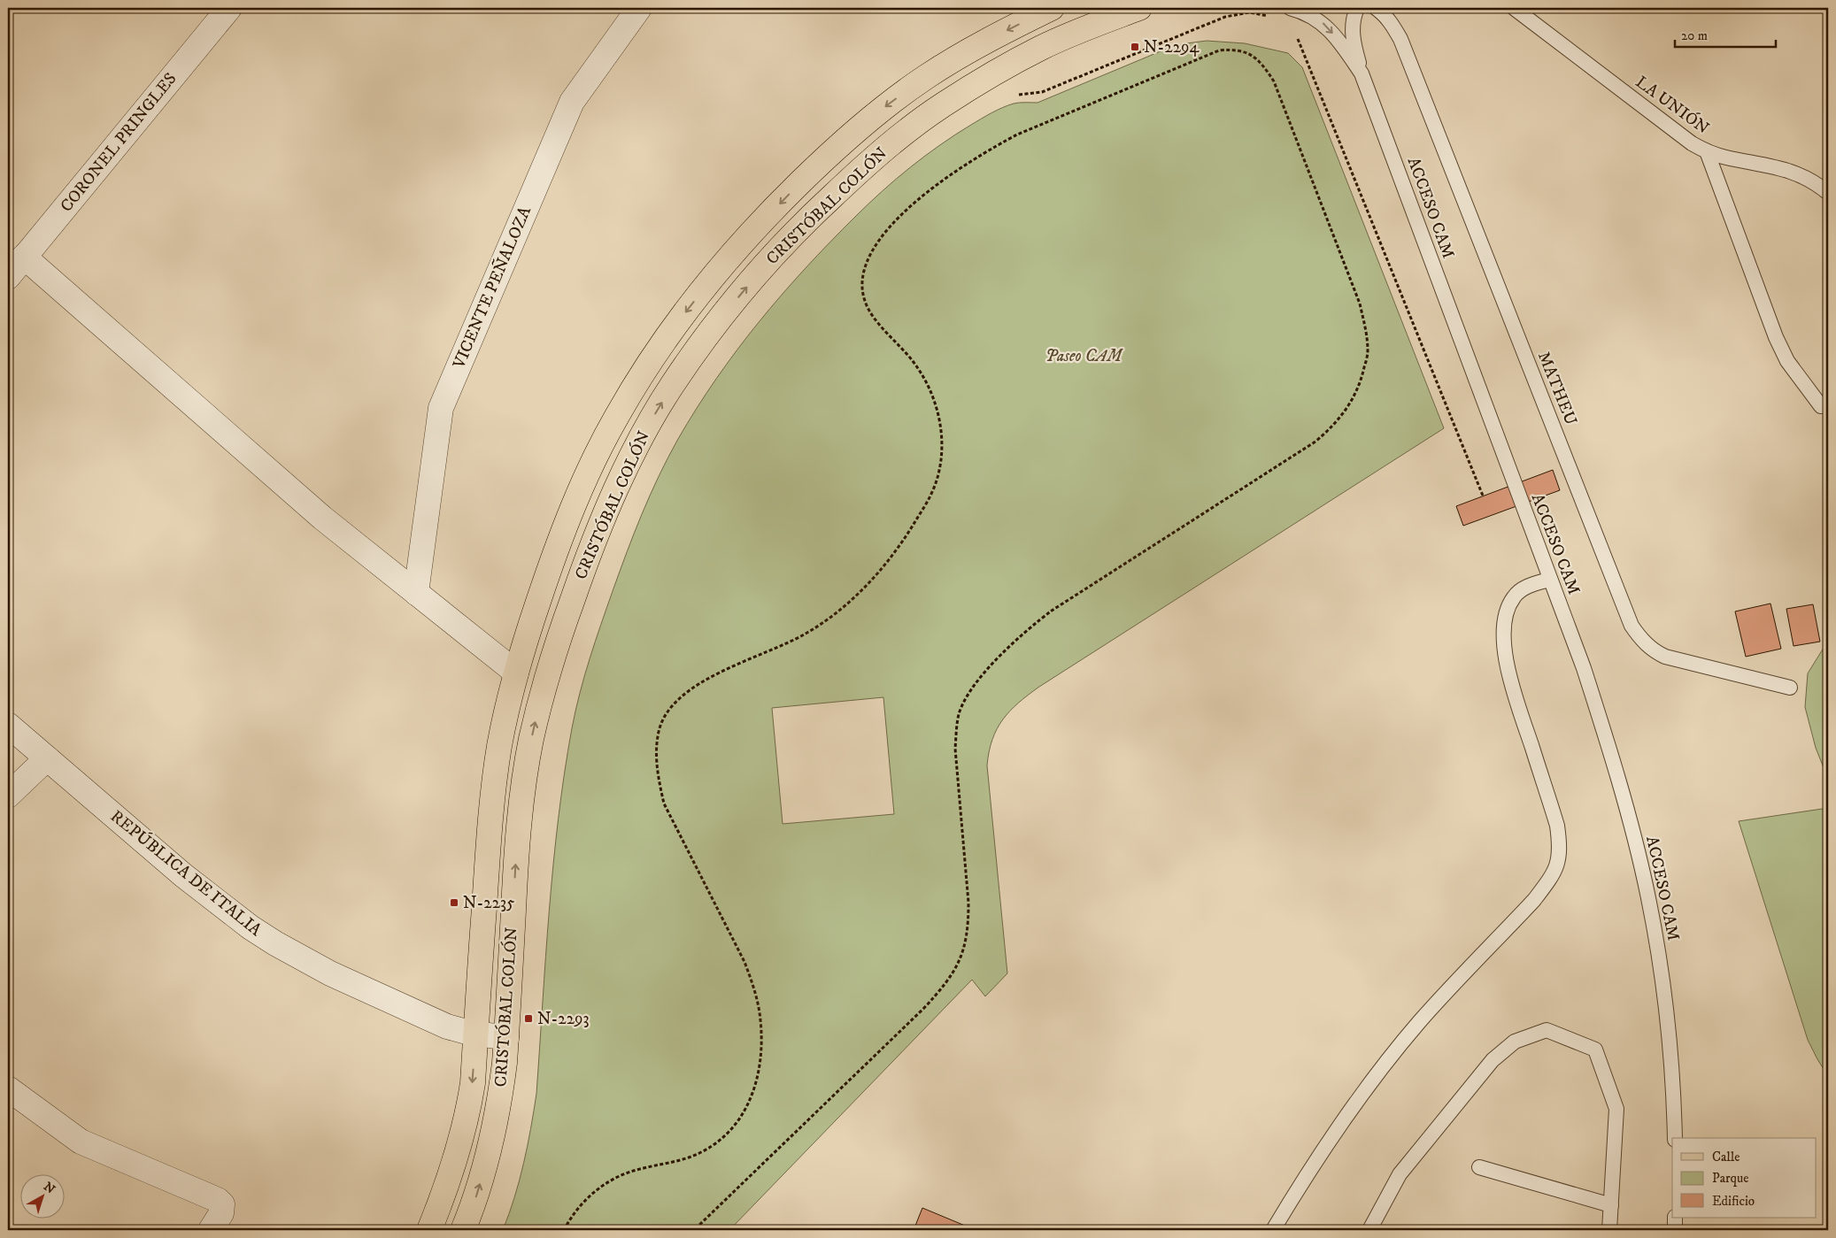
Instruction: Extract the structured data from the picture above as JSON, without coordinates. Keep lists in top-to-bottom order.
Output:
{
  "streets": {
    "main road": ["CRISTÓBAL COLÓN"],
    "street": ["CORONEL PRINGLES", "VICENTE PEÑALOZA", "REPÚBLICA DE ITALIA"],
    "lane": ["LA UNIÓN", "ACCESO CAM", "MATHEU"]
  },
  "crossings": [
    ["CRISTÓBAL COLÓN", "REPÚBLICA DE ITALIA"]
  ],
  "parks": ["Paseo CAM"],
  "places": {
    "transit": ["N-2294", "N-2235", "N-2293"]
  },
  "legend": ["Calle", "Parque", "Edificio"],
  "scale_bar": "20 m",
  "north": "top right"
}
